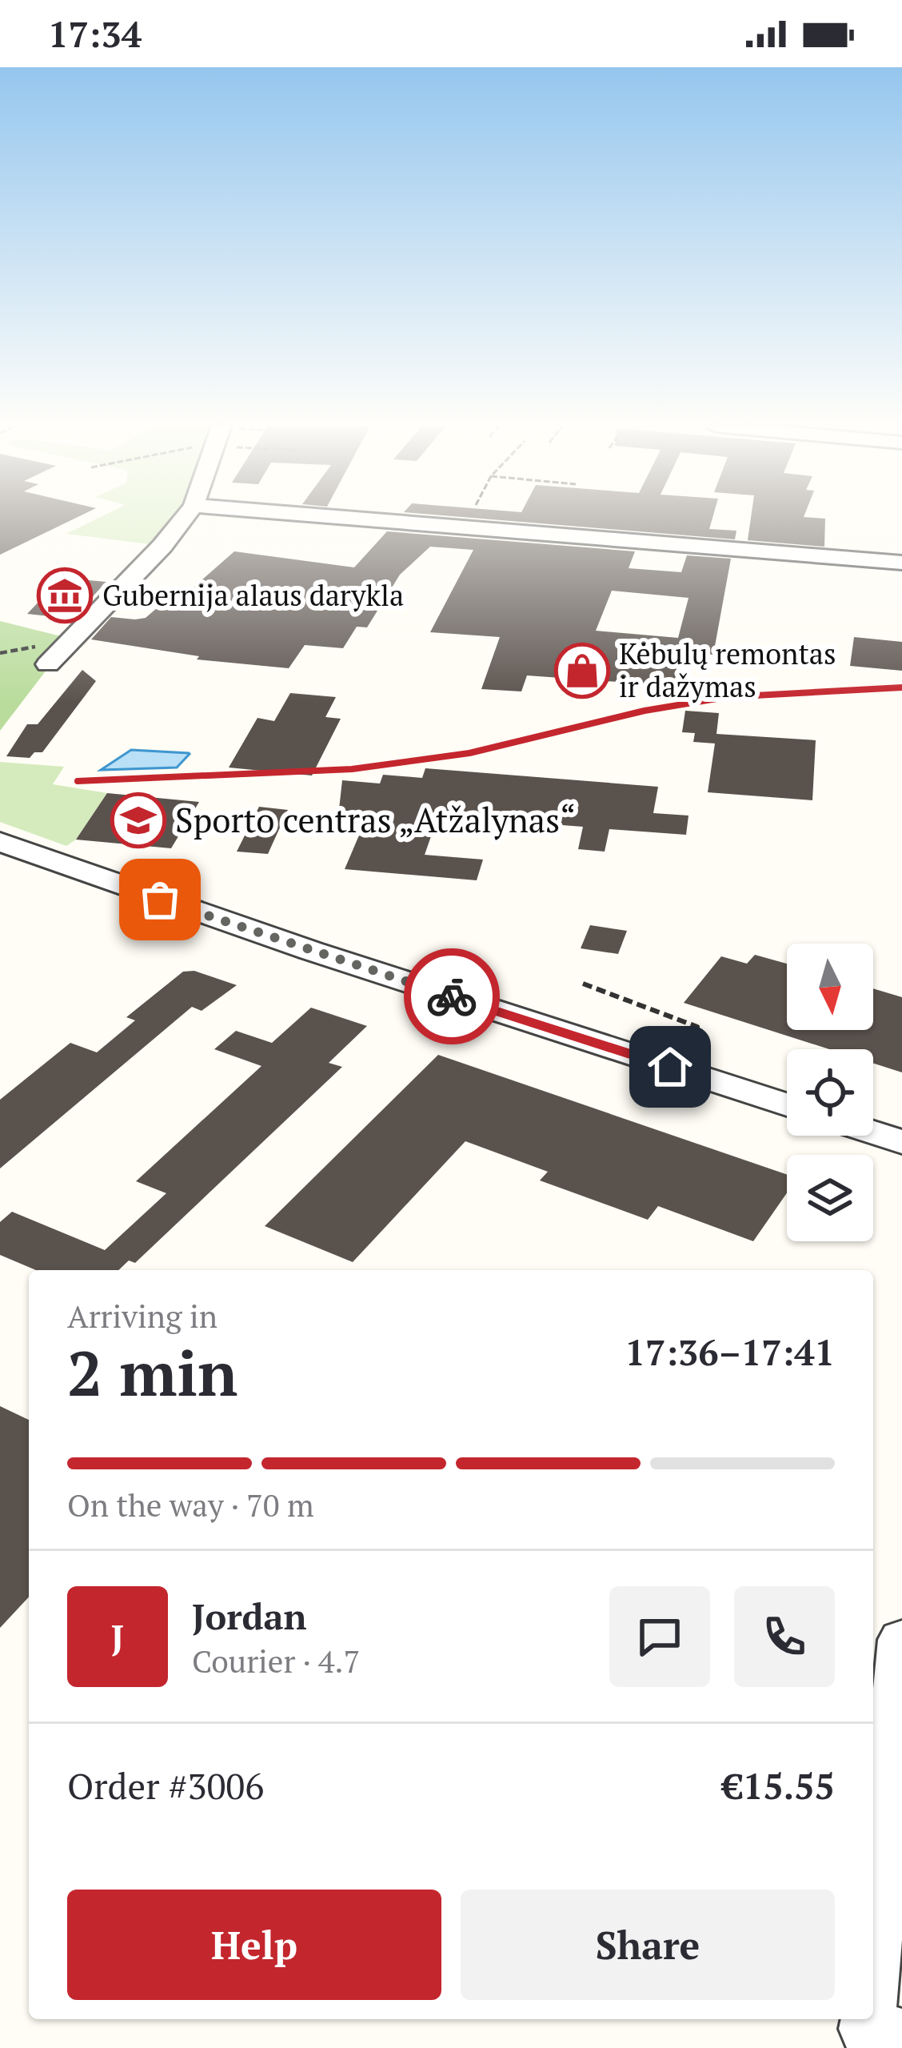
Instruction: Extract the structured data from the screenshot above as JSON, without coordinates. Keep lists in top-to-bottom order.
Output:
{
  "places": {
    "museum": ["Gubernija alaus darykla"],
    "shop": ["Kėbulų remontas ir dažymas"],
    "school or university": ["Sporto centras „Atžalynas“"]
  },
  "north": "bottom",
  "page": {
    "status": "17:34",
    "heading": ["2 min", "Arriving in", "17:36–17:41"],
    "panel": [
      "Jordan",
      "Courier · 4.7",
      "Order #3006",
      "€15.55"
    ],
    "bar": "On the way · 70 m",
    "round": "J",
    "buttons": ["Help", "Share"]
  }
}
